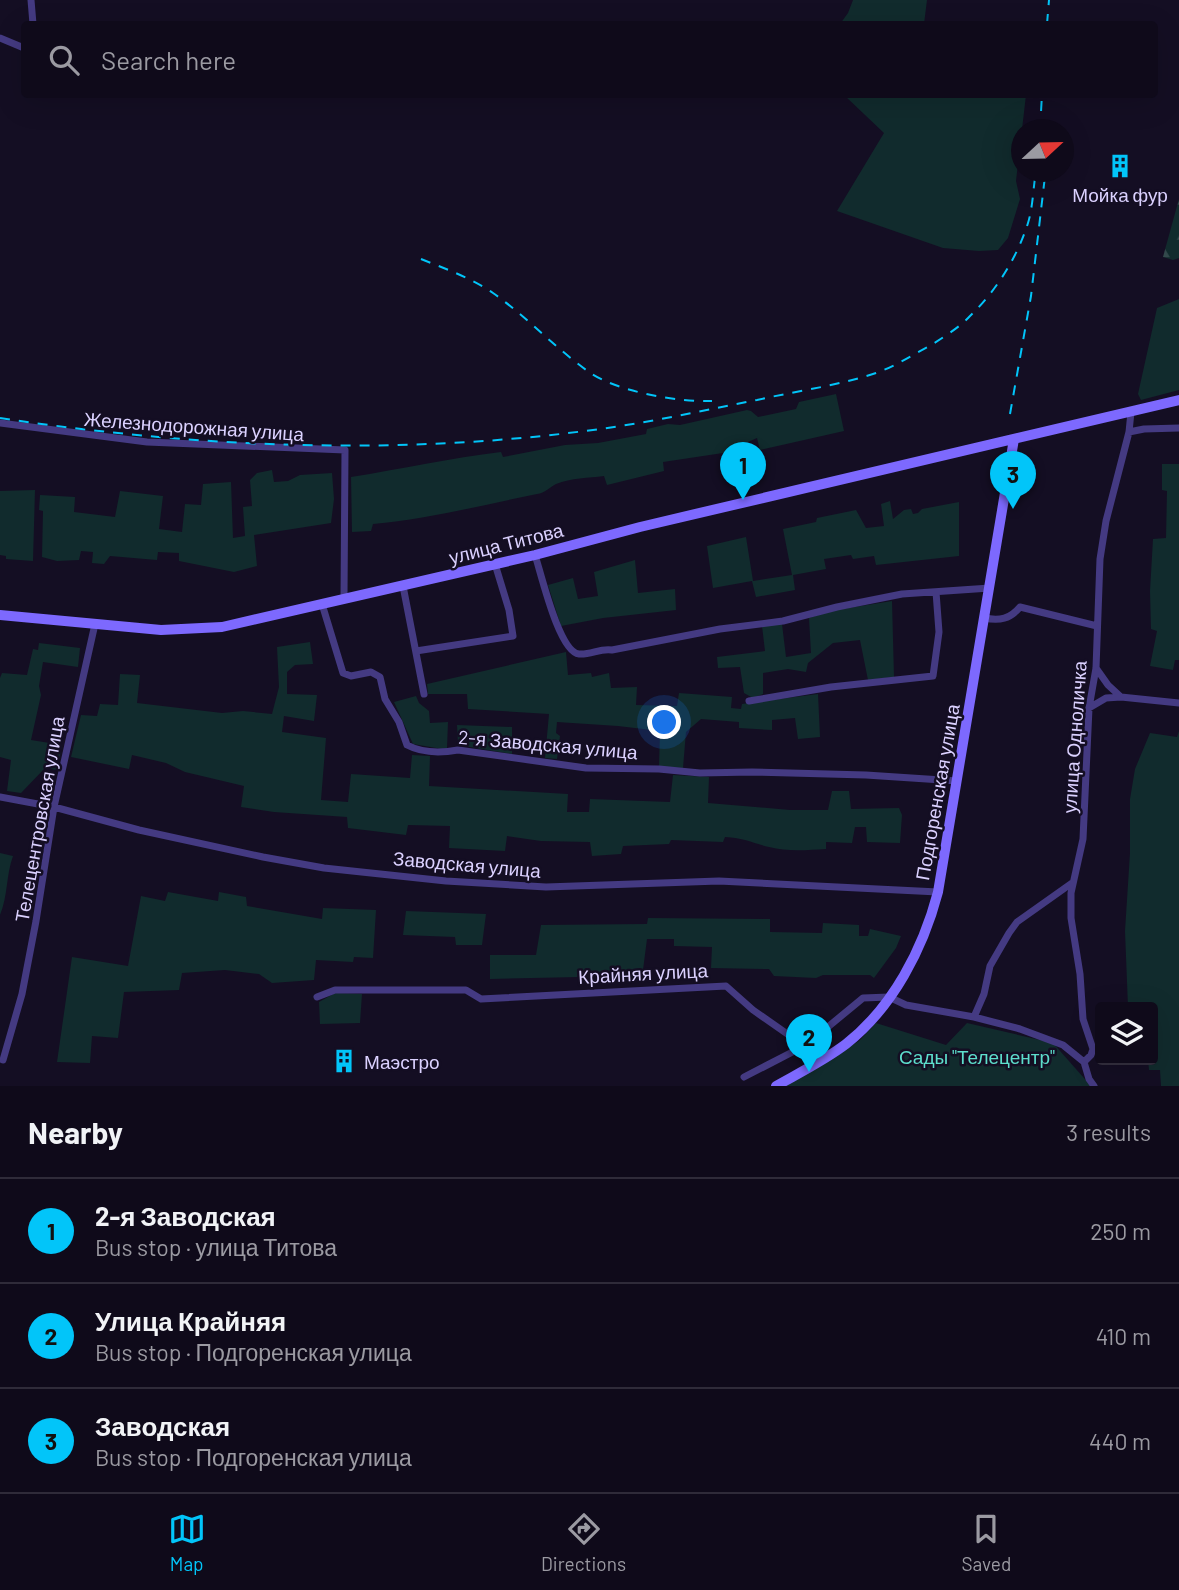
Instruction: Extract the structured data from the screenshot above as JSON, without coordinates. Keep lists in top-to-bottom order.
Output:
{
  "streets": {
    "main road": ["улица Титова", "Подгоренская улица"],
    "street": [
      "Железнодорожная улица",
      "улица Одноличка",
      "2-я Заводская улица",
      "Телецентровская улица",
      "Заводская улица",
      "Крайняя улица"
    ]
  },
  "crossings": [
    ["Железнодорожная улица", "улица Титова"],
    ["улица Титова", "улица Одноличка"],
    ["улица Титова", "2-я Заводская улица"],
    ["улица Титова", "Подгоренская улица"],
    ["улица Титова", "Телецентровская улица"],
    ["2-я Заводская улица", "Подгоренская улица"],
    ["Подгоренская улица", "Заводская улица"],
    ["Подгоренская улица", "Крайняя улица"],
    ["Телецентровская улица", "Заводская улица"]
  ],
  "parks": ["Сады \"Телецентр\""],
  "places": {
    "building": ["Мойка фур", "Маэстро"]
  },
  "north": "right",
  "page": {
    "search": "Search here",
    "pins": ["1", "3", "2"],
    "heading": ["Nearby", "3 results"],
    "list": [
      {
        "mark": "1",
        "name": "2-я Заводская",
        "note": "Bus stop · улица Титова",
        "value": "250 m"
      },
      {
        "mark": "2",
        "name": "Улица Крайняя",
        "note": "Bus stop · Подгоренская улица",
        "value": "410 m"
      },
      {
        "mark": "3",
        "name": "Заводская",
        "note": "Bus stop · Подгоренская улица",
        "value": "440 m"
      }
    ],
    "nav": ["Map", "Directions", "Saved"]
  }
}
